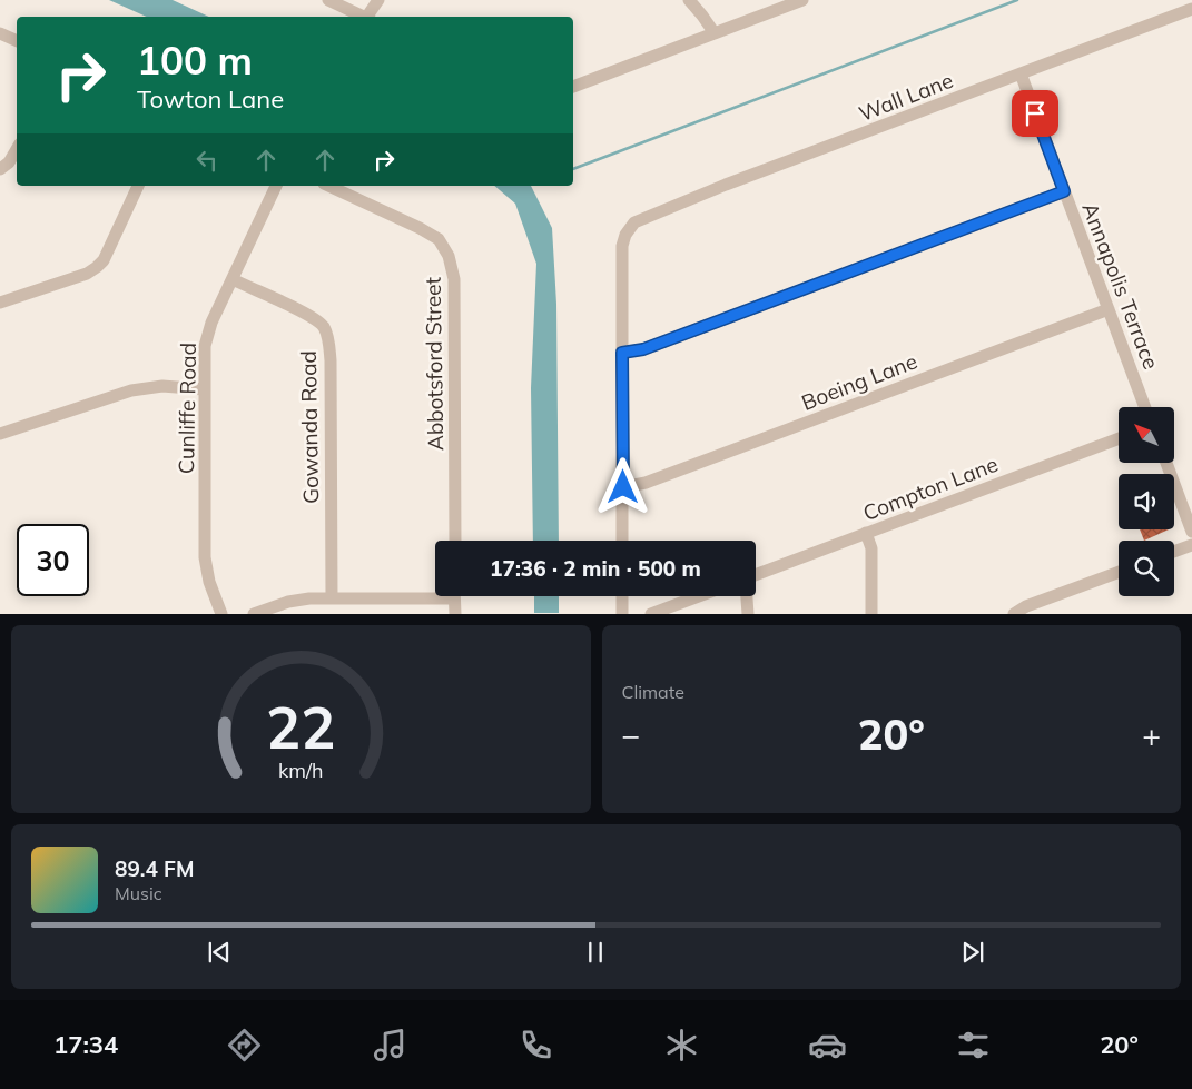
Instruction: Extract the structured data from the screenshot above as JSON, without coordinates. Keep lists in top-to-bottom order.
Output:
{
  "streets": {
    "street": [
      "Wall Lane",
      "Annapolis Terrace",
      "Abbotsford Street",
      "Boeing Lane",
      "Cunliffe Road",
      "Gowanda Road",
      "Compton Lane"
    ]
  },
  "crossings": [
    ["Wall Lane", "Annapolis Terrace"],
    ["Annapolis Terrace", "Boeing Lane"],
    ["Cunliffe Road", "Gowanda Road"]
  ],
  "north": "top left",
  "page": {
    "turn": ["100 m", "Towton Lane"],
    "limit": "30",
    "trip": "17:36 · 2 min · 500 m",
    "tile": "Climate",
    "heat": ["−", "20°", "+"],
    "song": ["89.4 FM", "Music"],
    "tabs": ["17:34", "20°"],
    "gauge": ["22", "km/h"]
  }
}
